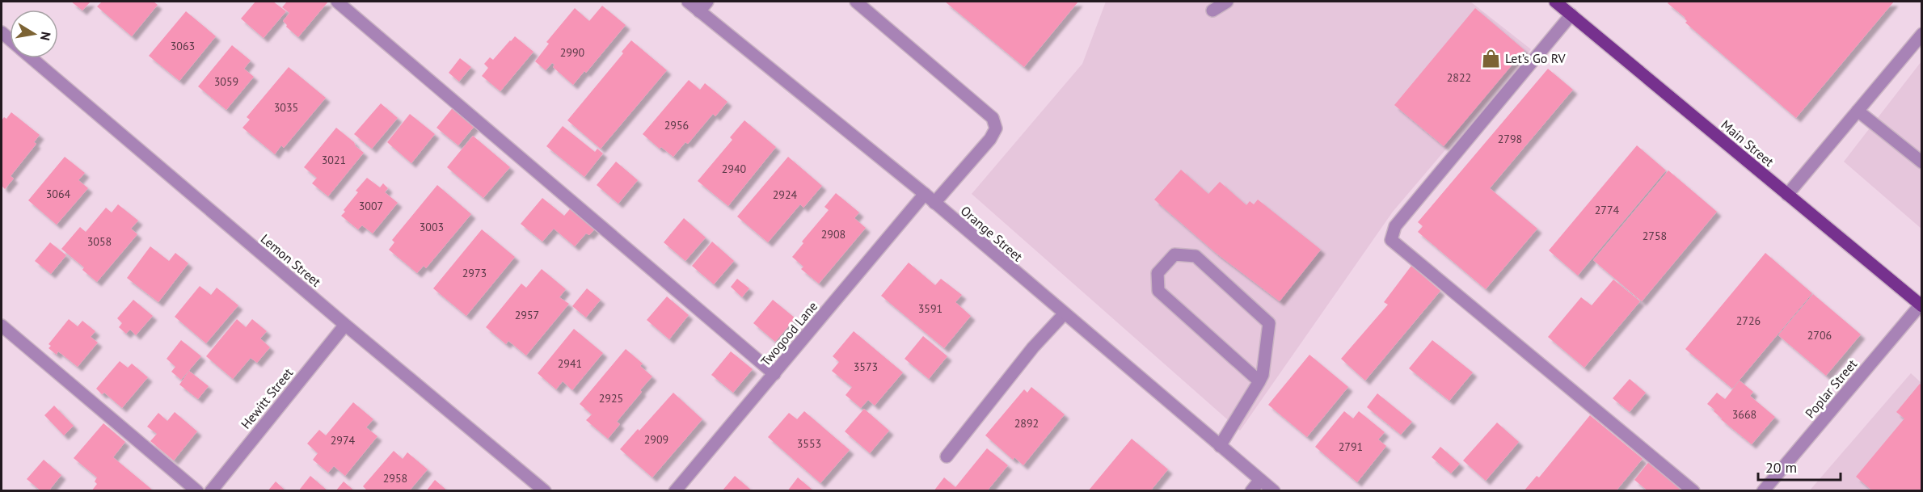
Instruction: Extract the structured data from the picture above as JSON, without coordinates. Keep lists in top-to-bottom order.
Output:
{
  "streets": {
    "main road": ["Main Street"],
    "street": [
      "Orange Street",
      "Lemon Street",
      "Twogood Lane",
      "Poplar Street",
      "Hewitt Street"
    ]
  },
  "crossings": [
    ["Main Street", "Poplar Street"],
    ["Orange Street", "Twogood Lane"],
    ["Lemon Street", "Hewitt Street"]
  ],
  "places": {
    "shop": ["Let’s Go RV"]
  },
  "house_numbers": [
    "3063",
    "2990",
    "2822",
    "3059",
    "3035",
    "2956",
    "2798",
    "3021",
    "2940",
    "3064",
    "2924",
    "3007",
    "2774",
    "3003",
    "2908",
    "2758",
    "3058",
    "2973",
    "3591",
    "2957",
    "2726",
    "2706",
    "2941",
    "3573",
    "2925",
    "3668",
    "2892",
    "2909",
    "2974",
    "3553",
    "2791",
    "2958"
  ],
  "scale_bar": "20 m",
  "north": "right"
}
